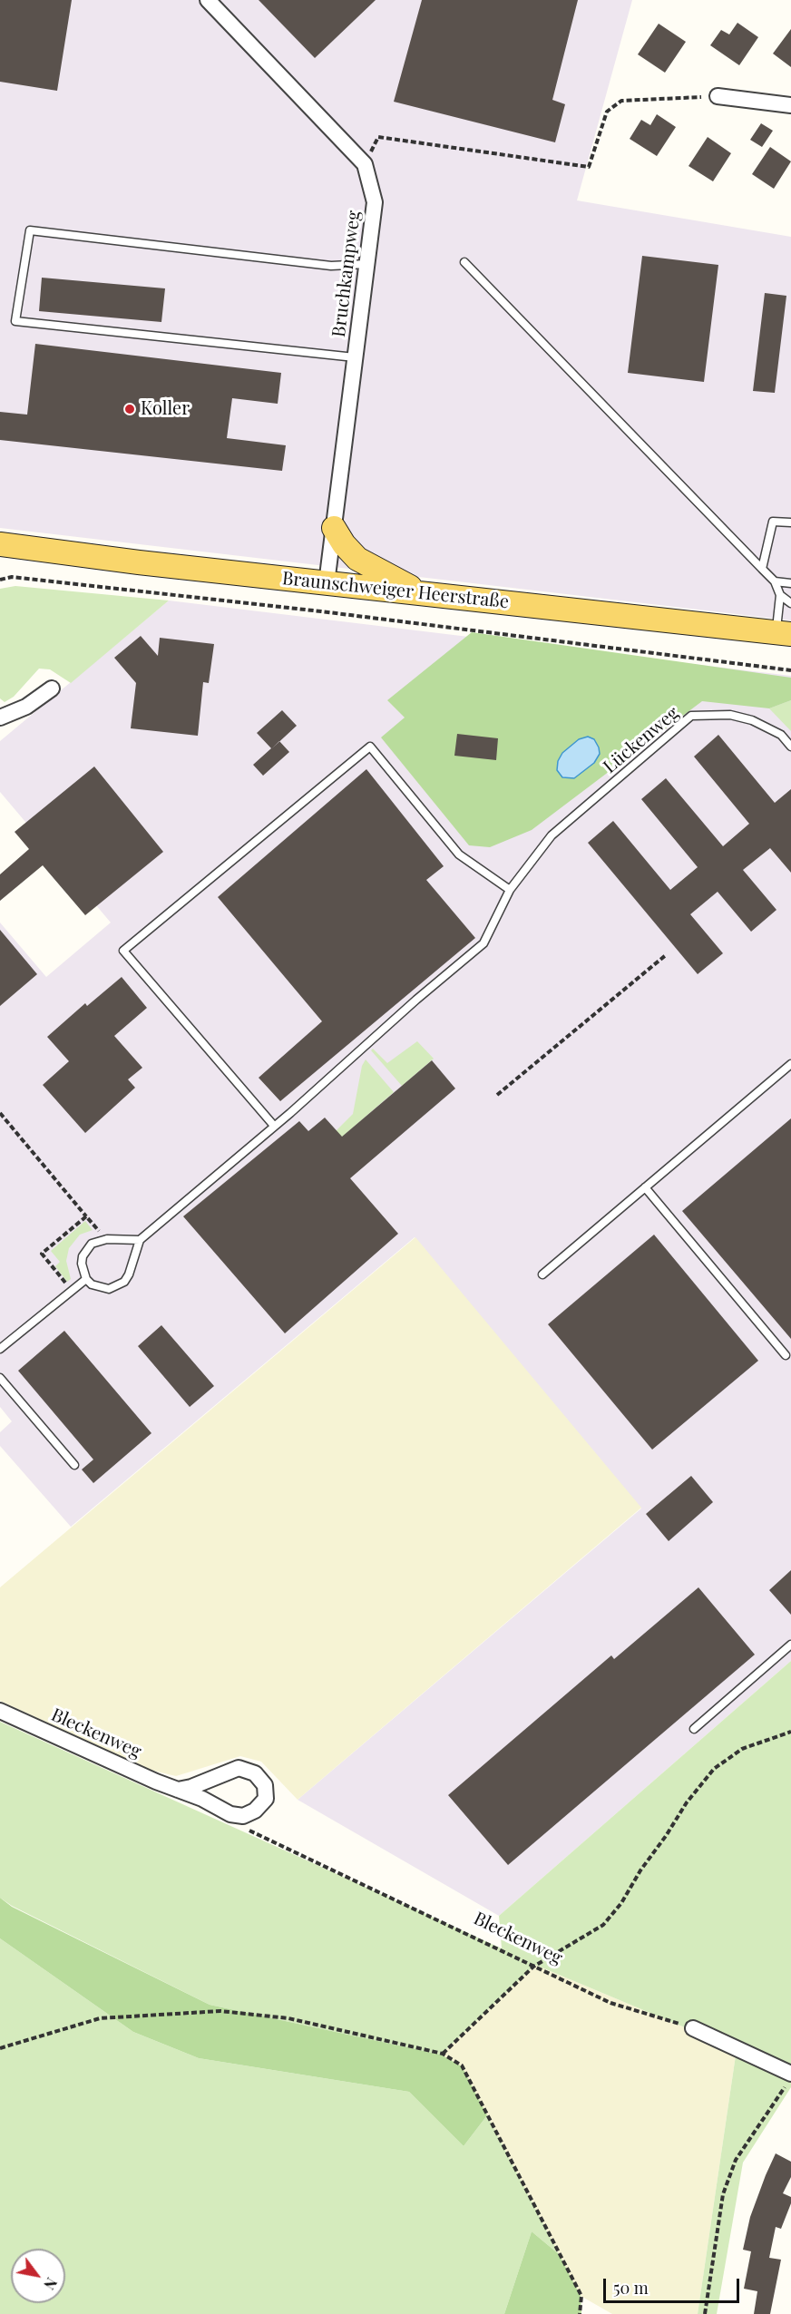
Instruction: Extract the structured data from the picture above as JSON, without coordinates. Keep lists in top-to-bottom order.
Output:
{
  "streets": {
    "main road": ["Braunschweiger Heerstraße"],
    "street": ["Bruchkampweg", "Bleckenweg"],
    "lane": ["Lückenweg"]
  },
  "crossings": [
    ["Bruchkampweg", "Braunschweiger Heerstraße"]
  ],
  "places": ["Koller"],
  "scale_bar": "50 m",
  "north": "bottom right"
}
